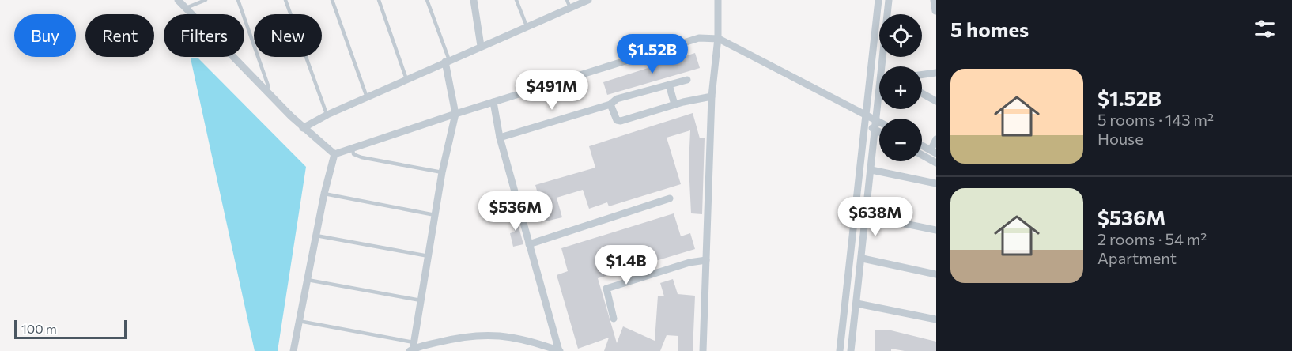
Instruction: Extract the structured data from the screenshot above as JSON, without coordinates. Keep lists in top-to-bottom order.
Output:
{
  "scale_bar": "100 m",
  "page": {
    "heading": "5 homes",
    "map_buttons": ["+", "−"],
    "chip": [
      "Buy",
      "Rent",
      "Filters",
      "New"
    ],
    "price": [
      "$1.52B",
      "$491M",
      "$536M",
      "$638M",
      "$1.4B"
    ],
    "list": [
      {
        "name": "$1.52B",
        "note": "5 rooms · 143 m² · House"
      },
      {
        "name": "$536M",
        "note": "2 rooms · 54 m² · Apartment"
      }
    ],
    "scale": "100 m"
  }
}
